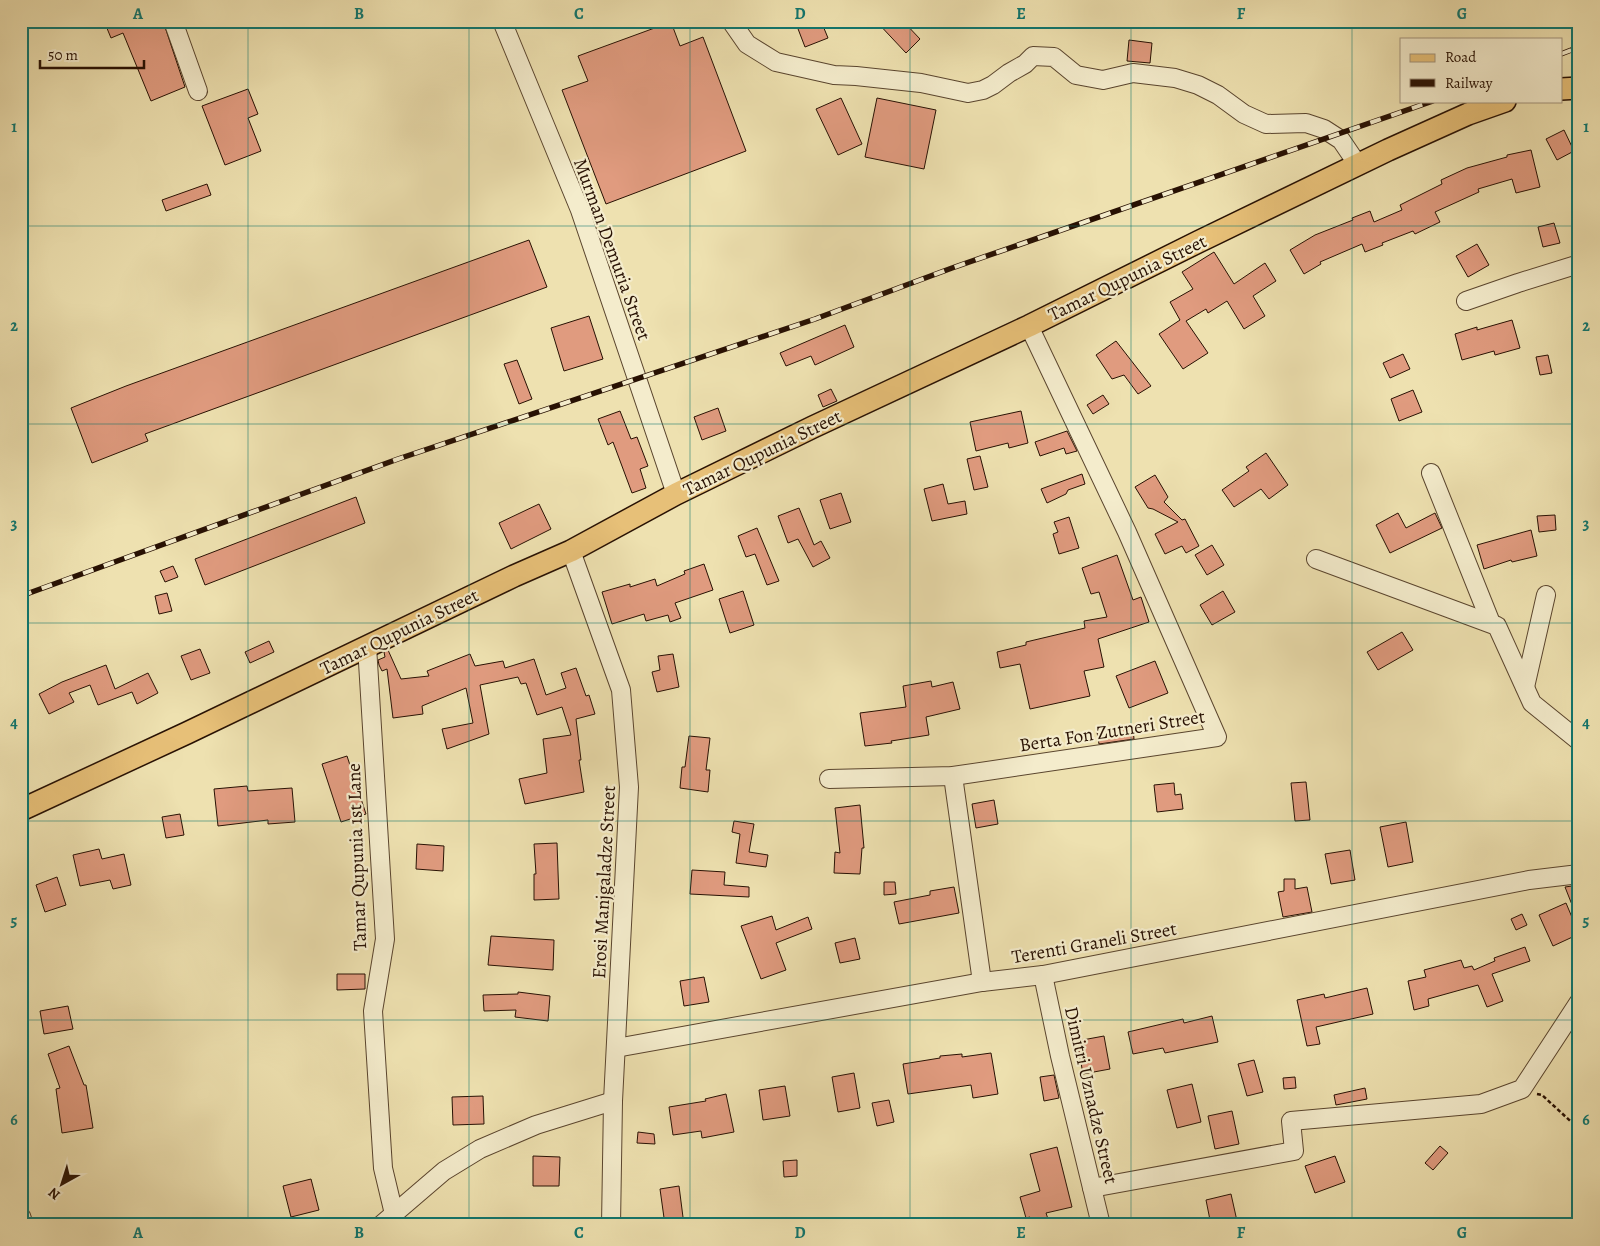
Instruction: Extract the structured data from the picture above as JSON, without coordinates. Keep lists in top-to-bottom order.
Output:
{
  "streets": {
    "main road": ["Tamar Qupunia Street"],
    "street": [
      "Murman Demuria Street",
      "Berta Fon Zutneri Street",
      "Tamar Qupunia 1st Lane",
      "Erosi Manjgaladze Street",
      "Terenti Graneli Street",
      "Dimitri Uznadze Street"
    ]
  },
  "crossings": [
    ["Murman Demuria Street", "Tamar Qupunia Street"],
    ["Tamar Qupunia Street", "Berta Fon Zutneri Street"],
    ["Tamar Qupunia Street", "Tamar Qupunia 1st Lane"],
    ["Tamar Qupunia Street", "Erosi Manjgaladze Street"],
    ["Erosi Manjgaladze Street", "Terenti Graneli Street"],
    ["Terenti Graneli Street", "Dimitri Uznadze Street"]
  ],
  "legend": ["Road", "Railway"],
  "scale_bar": "50 m",
  "north": "bottom left",
  "grid": {
    "columns": [
      "A",
      "B",
      "C",
      "D",
      "E",
      "F",
      "G"
    ],
    "rows": [
      "1",
      "2",
      "3",
      "4",
      "5",
      "6"
    ]
  }
}
